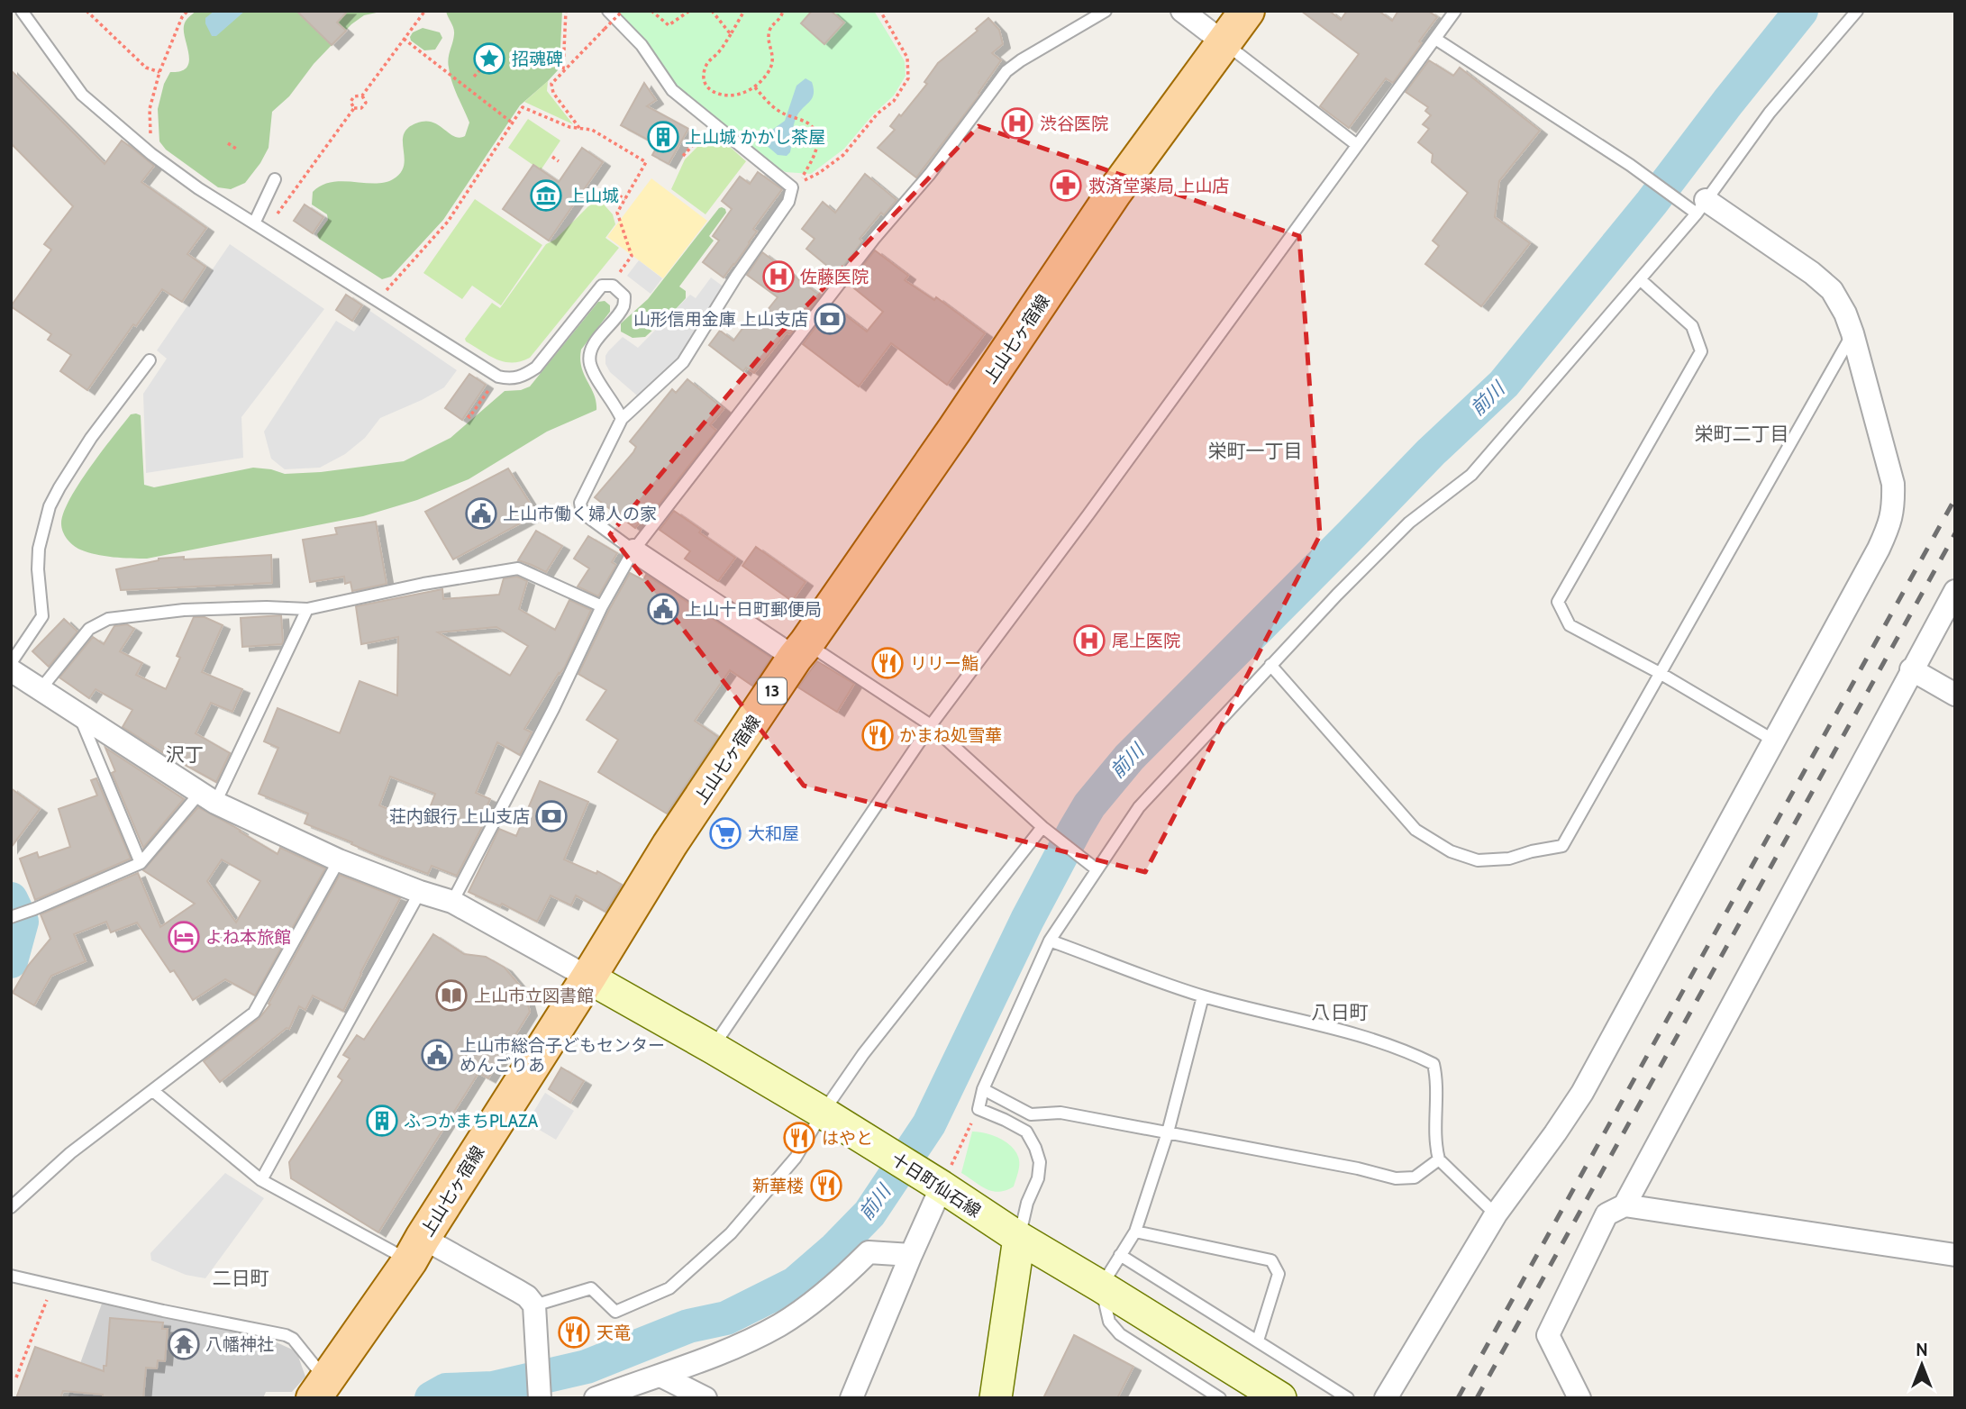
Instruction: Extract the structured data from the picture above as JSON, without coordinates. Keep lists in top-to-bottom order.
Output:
{
  "streets": {
    "main road": ["上山七ヶ宿線", "13", "十日町仙石線"]
  },
  "crossings": [
    ["上山七ヶ宿線", "十日町仙石線"]
  ],
  "districts": [
    "栄町二丁目",
    "栄町一丁目",
    "沢丁",
    "八日町",
    "二日町"
  ],
  "water": ["前川"],
  "places": {
    "place": ["招魂碑"],
    "hospital": ["渋谷医院", "佐藤医院", "尾上医院"],
    "building": ["上山城 かかし茶屋", "ふつかまちPLAZA"],
    "pharmacy": ["救済堂薬局 上山店"],
    "museum": ["上山城"],
    "bank": ["山形信用金庫 上山支店", "荘内銀行 上山支店"],
    "public building": ["上山市働く婦人の家", "上山十日町郵便局", "上山市総合子どもセンター めんごりあ"],
    "restaurant": [
      "リリー鮨",
      "かまね処雪華",
      "はやと",
      "新華楼",
      "天竜"
    ],
    "supermarket": ["大和屋"],
    "hotel": ["よね本旅館"],
    "library": ["上山市立図書館"],
    "temple": ["八幡神社"]
  },
  "north": "top"
}
